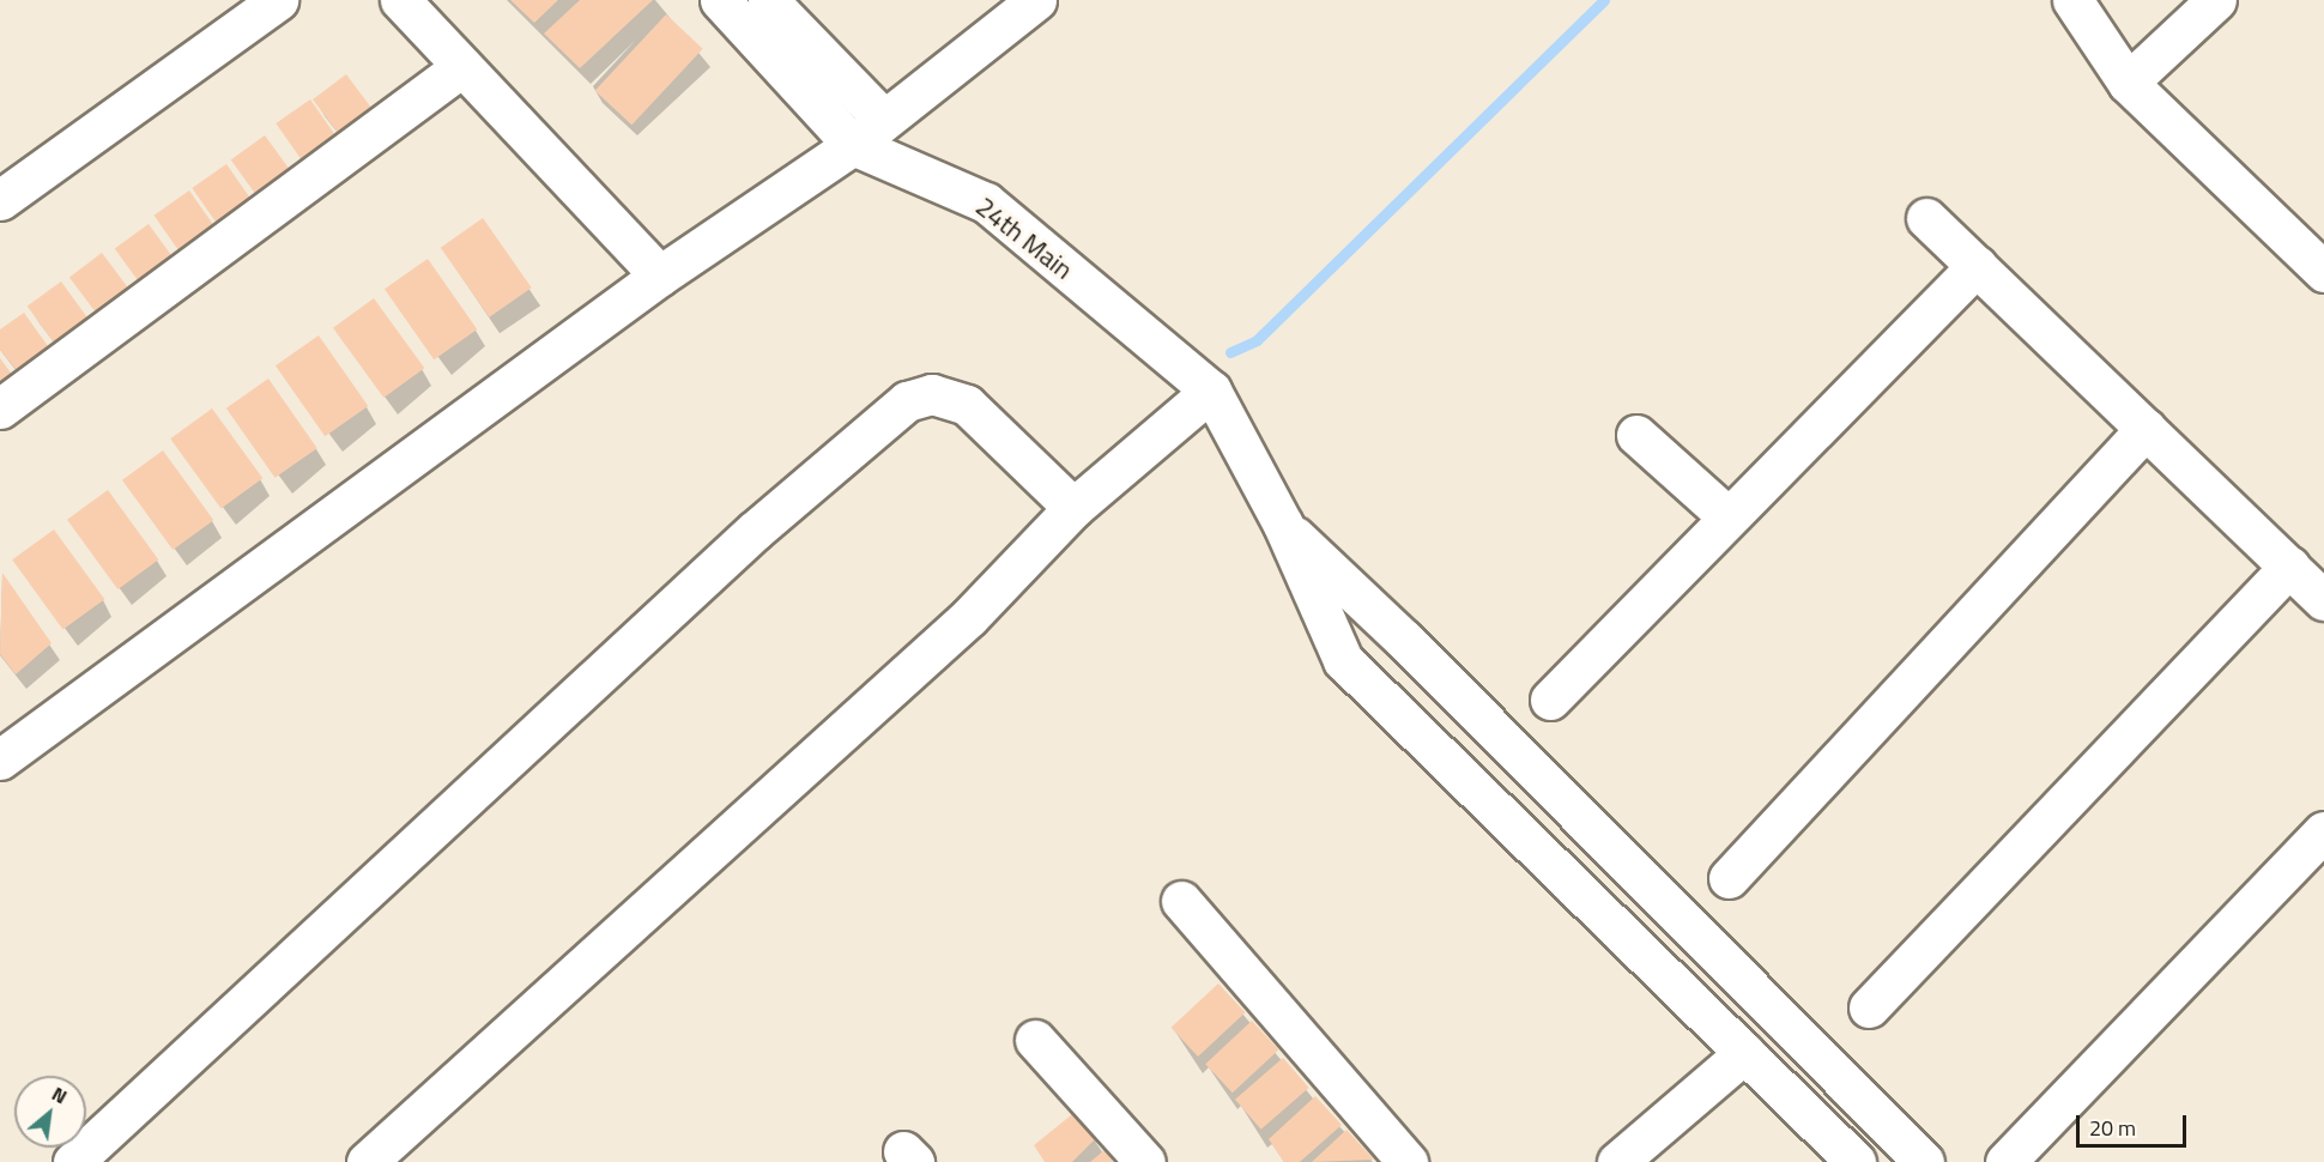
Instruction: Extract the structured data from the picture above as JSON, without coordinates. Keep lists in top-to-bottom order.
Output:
{
  "streets": {
    "street": ["24th Main"]
  },
  "scale_bar": "20 m",
  "north": "top right"
}
